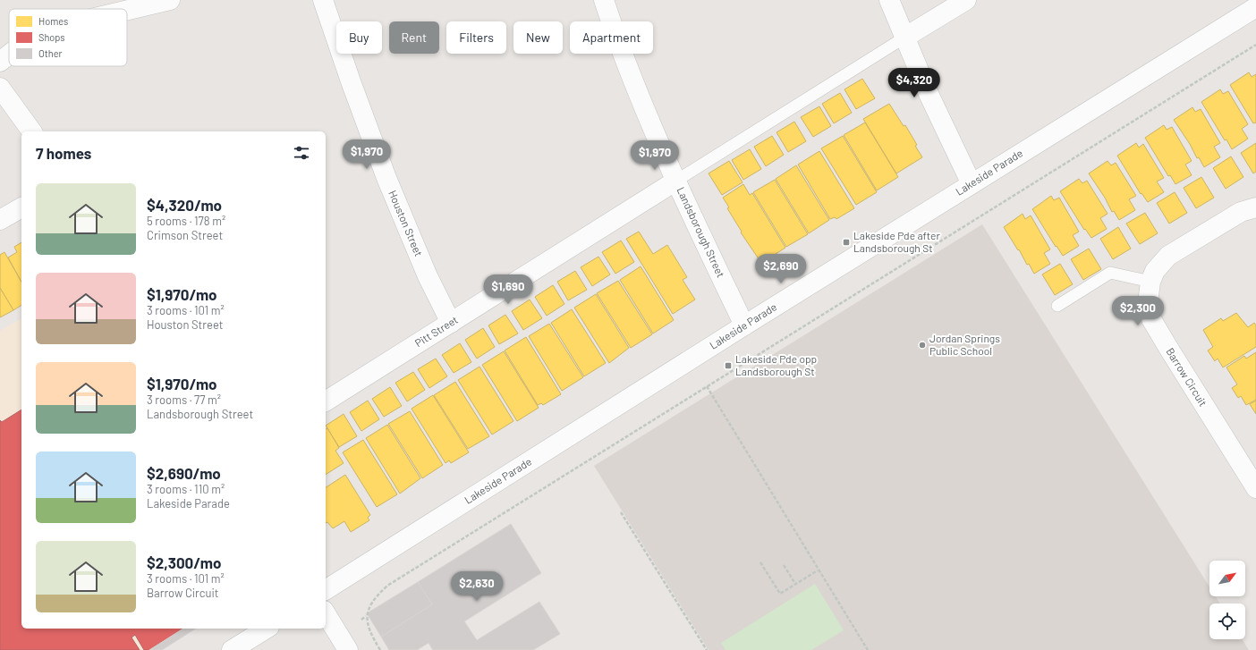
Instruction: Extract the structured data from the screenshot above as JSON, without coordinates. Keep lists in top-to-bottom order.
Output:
{
  "streets": {
    "street": [
      "Lakeside Parade",
      "Houston Street",
      "Landsborough Street",
      "Pitt Street",
      "Barrow Circuit"
    ]
  },
  "crossings": [
    ["Lakeside Parade", "Landsborough Street"],
    ["Houston Street", "Pitt Street"],
    ["Landsborough Street", "Pitt Street"]
  ],
  "places": {
    "transit": ["Lakeside Pde after Landsborough St", "Lakeside Pde opp Landsborough St"],
    "other": ["Jordan Springs Public School"]
  },
  "legend": ["Homes", "Shops", "Other"],
  "north": "top right",
  "page": {
    "chip": [
      "Buy",
      "Rent",
      "Filters",
      "New",
      "Apartment"
    ],
    "price": [
      "$4,320",
      "$1,970",
      "$1,970",
      "$2,690",
      "$1,690",
      "$2,300",
      "$2,630"
    ],
    "heading": "7 homes",
    "list": [
      {
        "name": "$4,320/mo",
        "note": "5 rooms · 178 m² · Crimson Street"
      },
      {
        "name": "$1,970/mo",
        "note": "3 rooms · 101 m² · Houston Street"
      },
      {
        "name": "$1,970/mo",
        "note": "3 rooms · 77 m² · Landsborough Street"
      },
      {
        "name": "$2,690/mo",
        "note": "3 rooms · 110 m² · Lakeside Parade"
      },
      {
        "name": "$2,300/mo",
        "note": "3 rooms · 101 m² · Barrow Circuit"
      }
    ]
  }
}
